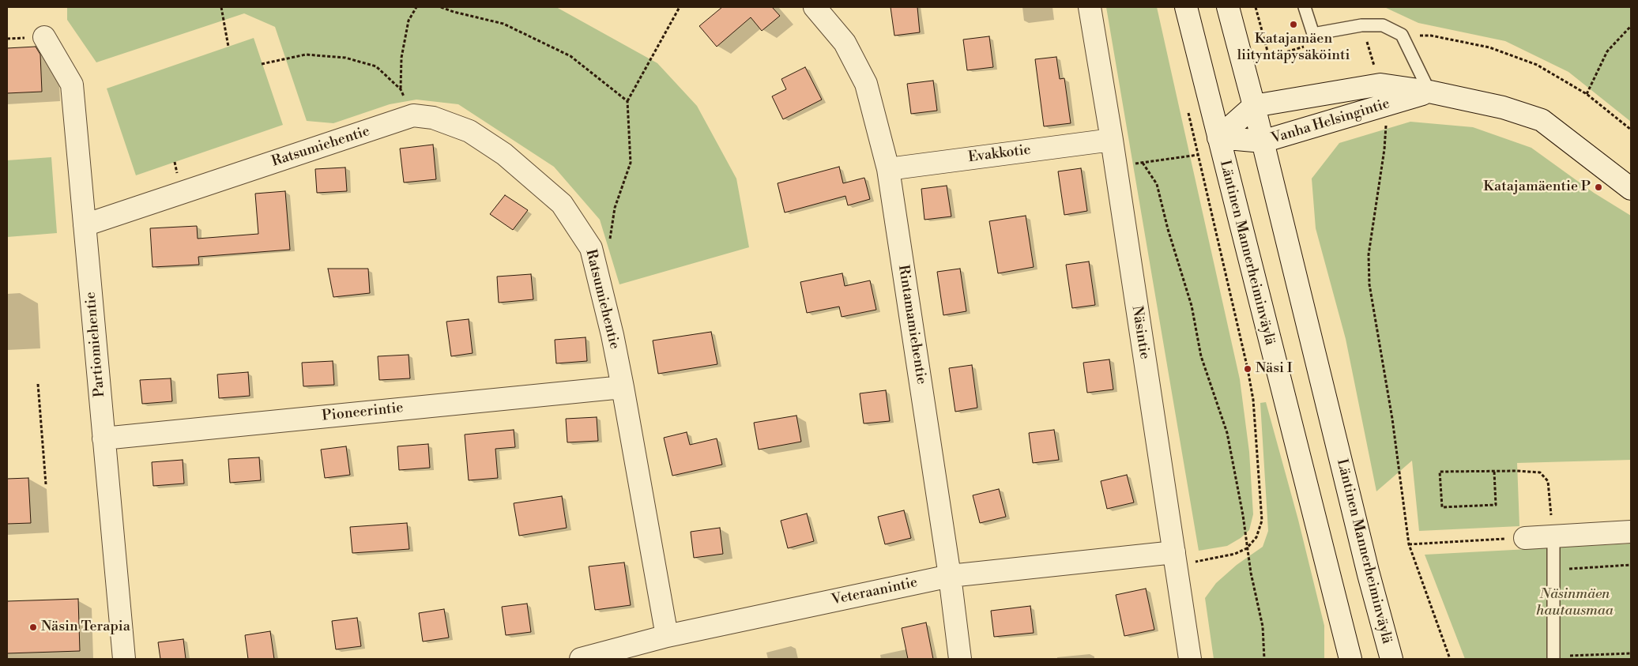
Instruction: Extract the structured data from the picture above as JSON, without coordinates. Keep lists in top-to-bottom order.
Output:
{
  "streets": {
    "street": [
      "Vanha Helsingintie",
      "Ratsumiehentie",
      "Evakkotie",
      "Läntinen Mannerheiminväylä",
      "Rintamamiehentie",
      "Näsintie",
      "Partiomiehentie",
      "Pioneerintie",
      "Veteraanintie"
    ]
  },
  "crossings": [
    ["Vanha Helsingintie", "Läntinen Mannerheiminväylä"],
    ["Ratsumiehentie", "Partiomiehentie"],
    ["Ratsumiehentie", "Pioneerintie"],
    ["Ratsumiehentie", "Veteraanintie"],
    ["Evakkotie", "Rintamamiehentie"],
    ["Evakkotie", "Näsintie"],
    ["Rintamamiehentie", "Veteraanintie"],
    ["Näsintie", "Veteraanintie"],
    ["Partiomiehentie", "Pioneerintie"]
  ],
  "parks": ["Näsinmäen hautausmaa"],
  "places": [
    "Katajamäen liityntäpysäköinti",
    "Katajamäentie P",
    "Näsi I",
    "Näsin Terapia"
  ]
}
